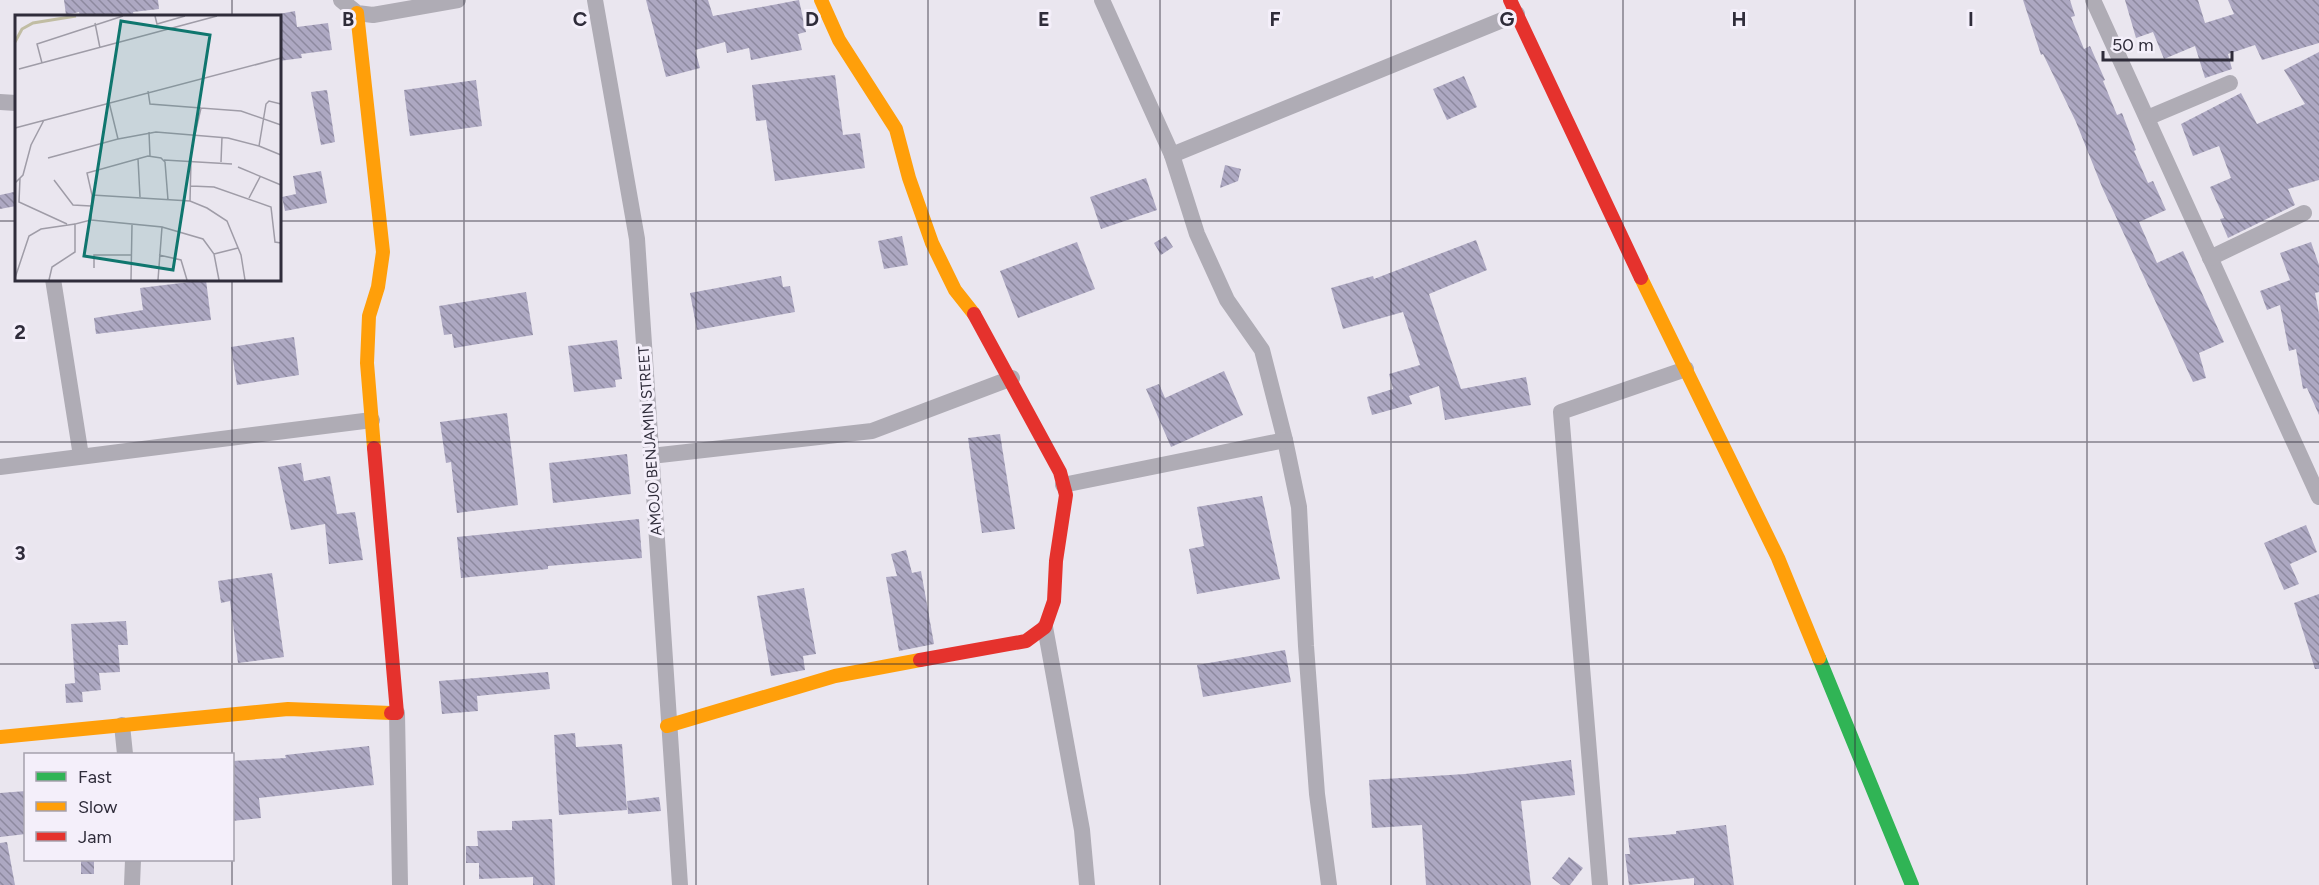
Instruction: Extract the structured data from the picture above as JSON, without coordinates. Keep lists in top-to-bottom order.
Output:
{
  "streets": {
    "street": ["AMOJO BENJAMIN STREET"]
  },
  "legend": ["Fast", "Slow", "Jam"],
  "scale_bar": "50 m",
  "grid": {
    "columns": [
      "B",
      "C",
      "D",
      "E",
      "F",
      "G",
      "H",
      "I"
    ],
    "rows": ["2", "3"]
  }
}
